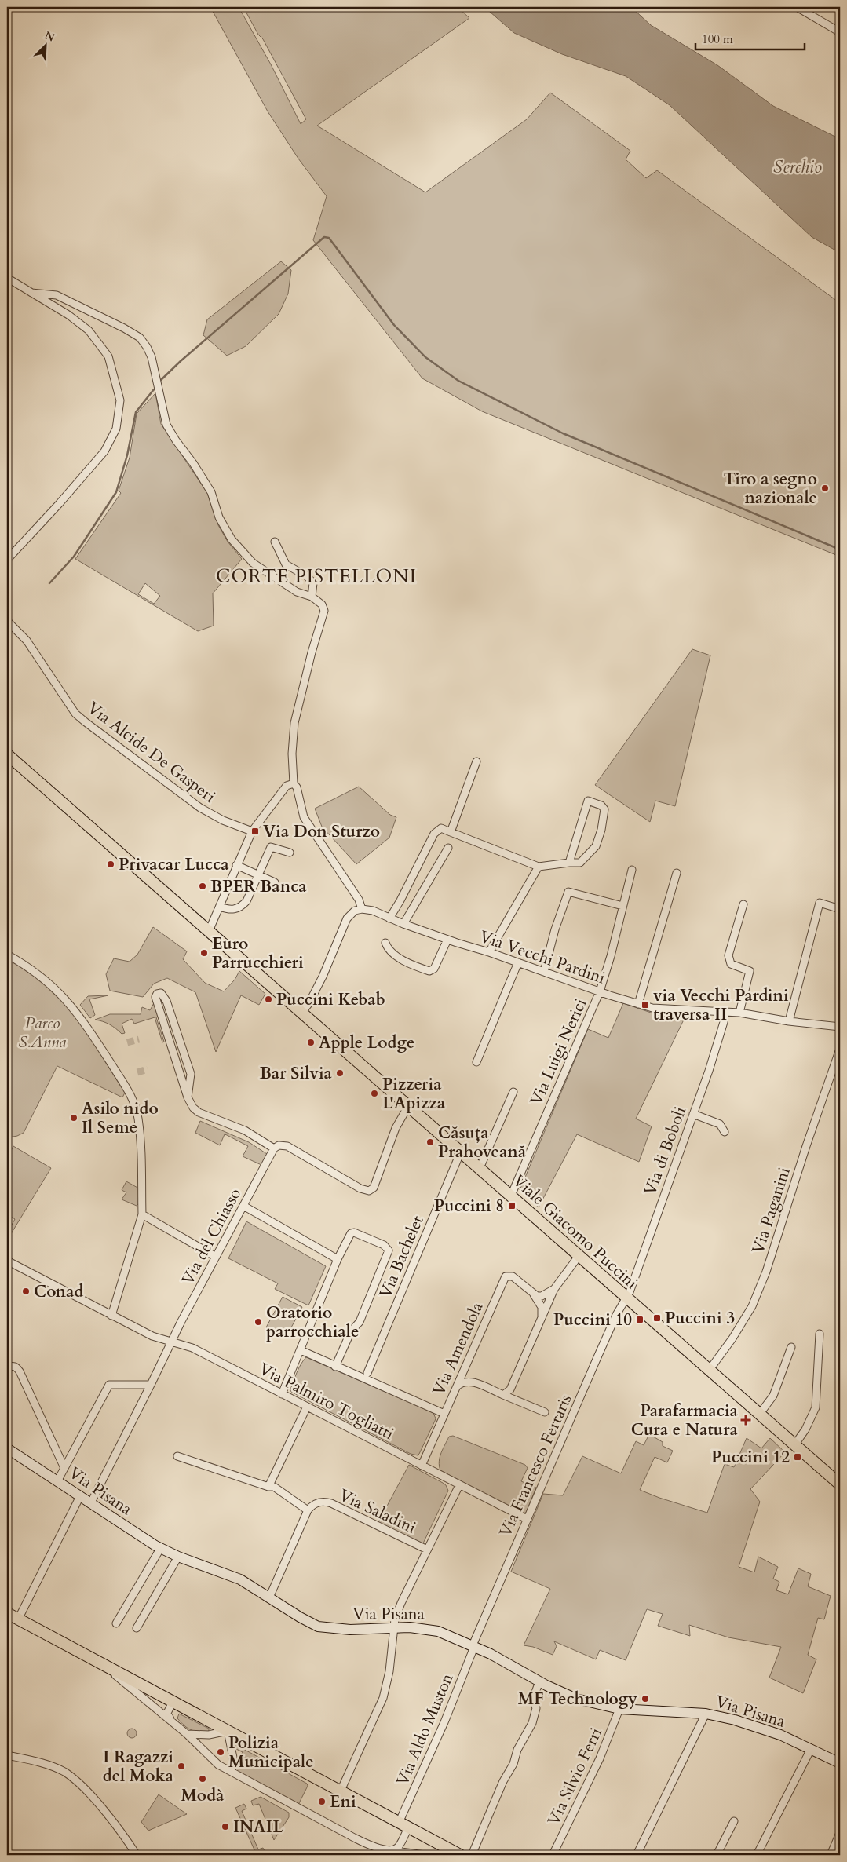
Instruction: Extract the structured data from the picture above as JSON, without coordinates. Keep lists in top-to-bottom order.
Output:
{
  "streets": {
    "main road": ["Viale Giacomo Puccini", "Via Pisana"],
    "street": [
      "Via Alcide De Gasperi",
      "Via Vecchi Pardini",
      "Via Luigi Nerici",
      "Via di Boboli",
      "Via Paganini",
      "Via del Chiasso",
      "Via Bachelet",
      "Via Amendola",
      "Via Palmiro Togliatti",
      "Via Francesco Ferraris",
      "Via Saladini",
      "Via Aldo Muston",
      "Via Silvio Ferri"
    ]
  },
  "crossings": [
    ["Via Vecchi Pardini", "Via Luigi Nerici"],
    ["Via Vecchi Pardini", "Via di Boboli"],
    ["Via Luigi Nerici", "Viale Giacomo Puccini"],
    ["Via di Boboli", "Viale Giacomo Puccini"],
    ["Via di Boboli", "Via Francesco Ferraris"],
    ["Via Paganini", "Viale Giacomo Puccini"],
    ["Viale Giacomo Puccini", "Via Bachelet"],
    ["Viale Giacomo Puccini", "Via Francesco Ferraris"],
    ["Via del Chiasso", "Via Palmiro Togliatti"],
    ["Via del Chiasso", "Via Pisana"],
    ["Via Amendola", "Via Palmiro Togliatti"],
    ["Via Palmiro Togliatti", "Via Francesco Ferraris"],
    ["Via Francesco Ferraris", "Via Pisana"],
    ["Via Francesco Ferraris", "Via Aldo Muston"],
    ["Via Pisana", "Via Aldo Muston"],
    ["Via Pisana", "Via Silvio Ferri"]
  ],
  "districts": ["CORTE PISTELLONI"],
  "water": ["Serchio"],
  "parks": ["Parco S.Anna"],
  "places": {
    "other": [
      "Tiro a segno nazionale",
      "Privacar Lucca",
      "BPER Banca",
      "Euro Parrucchieri",
      "Puccini Kebab",
      "Apple Lodge",
      "Bar Silvia",
      "Pizzeria L'Apizza",
      "Asilo nido Il Seme",
      "Căsuța Prahoveană",
      "Conad",
      "Oratorio parrocchiale",
      "MF Technology",
      "Polizia Municipale",
      "I Ragazzi del Moka",
      "Modà",
      "Eni",
      "INAIL"
    ],
    "transit": [
      "Via Don Sturzo",
      "via Vecchi Pardini traversa II",
      "Puccini 8",
      "Puccini 3",
      "Puccini 10",
      "Puccini 12"
    ],
    "health": ["Parafarmacia Cura e Natura"]
  },
  "scale_bar": "100 m",
  "north": "top right"
}
